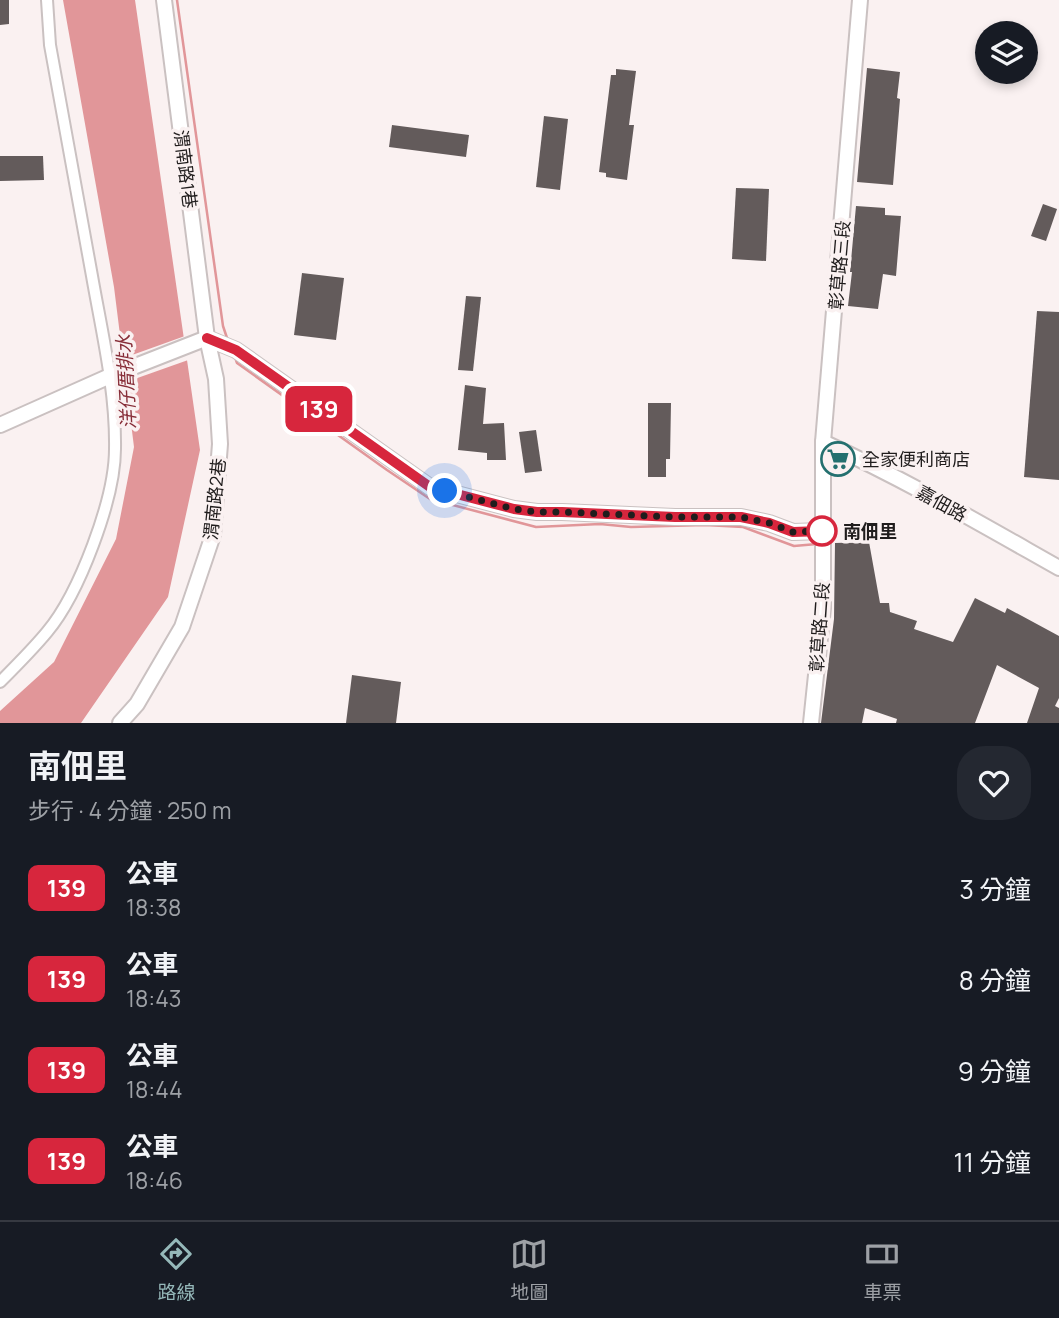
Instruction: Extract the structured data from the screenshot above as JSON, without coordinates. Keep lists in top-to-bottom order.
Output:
{
  "streets": {
    "street": [
      "渭南路1巷",
      "彰草路三段",
      "渭南路2巷",
      "嘉佃路",
      "彰草路二段"
    ]
  },
  "crossings": [
    ["渭南路1巷", "渭南路2巷"],
    ["彰草路三段", "嘉佃路"],
    ["彰草路三段", "彰草路二段"]
  ],
  "water": ["洋仔厝排水"],
  "places": {
    "supermarket": ["全家便利商店"],
    "other": ["南佃里"]
  },
  "lines": ["bus line 139"],
  "page": {
    "on_map": "139",
    "heading": ["南佃里", "步行 · 4 分鐘 · 250 m"],
    "list": [
      {
        "mark": "139",
        "name": "公車",
        "note": "18:38",
        "value": "3 分鐘"
      },
      {
        "mark": "139",
        "name": "公車",
        "note": "18:43",
        "value": "8 分鐘"
      },
      {
        "mark": "139",
        "name": "公車",
        "note": "18:44",
        "value": "9 分鐘"
      },
      {
        "mark": "139",
        "name": "公車",
        "note": "18:46",
        "value": "11 分鐘"
      }
    ],
    "tabs": ["路線", "地圖", "車票"]
  }
}
